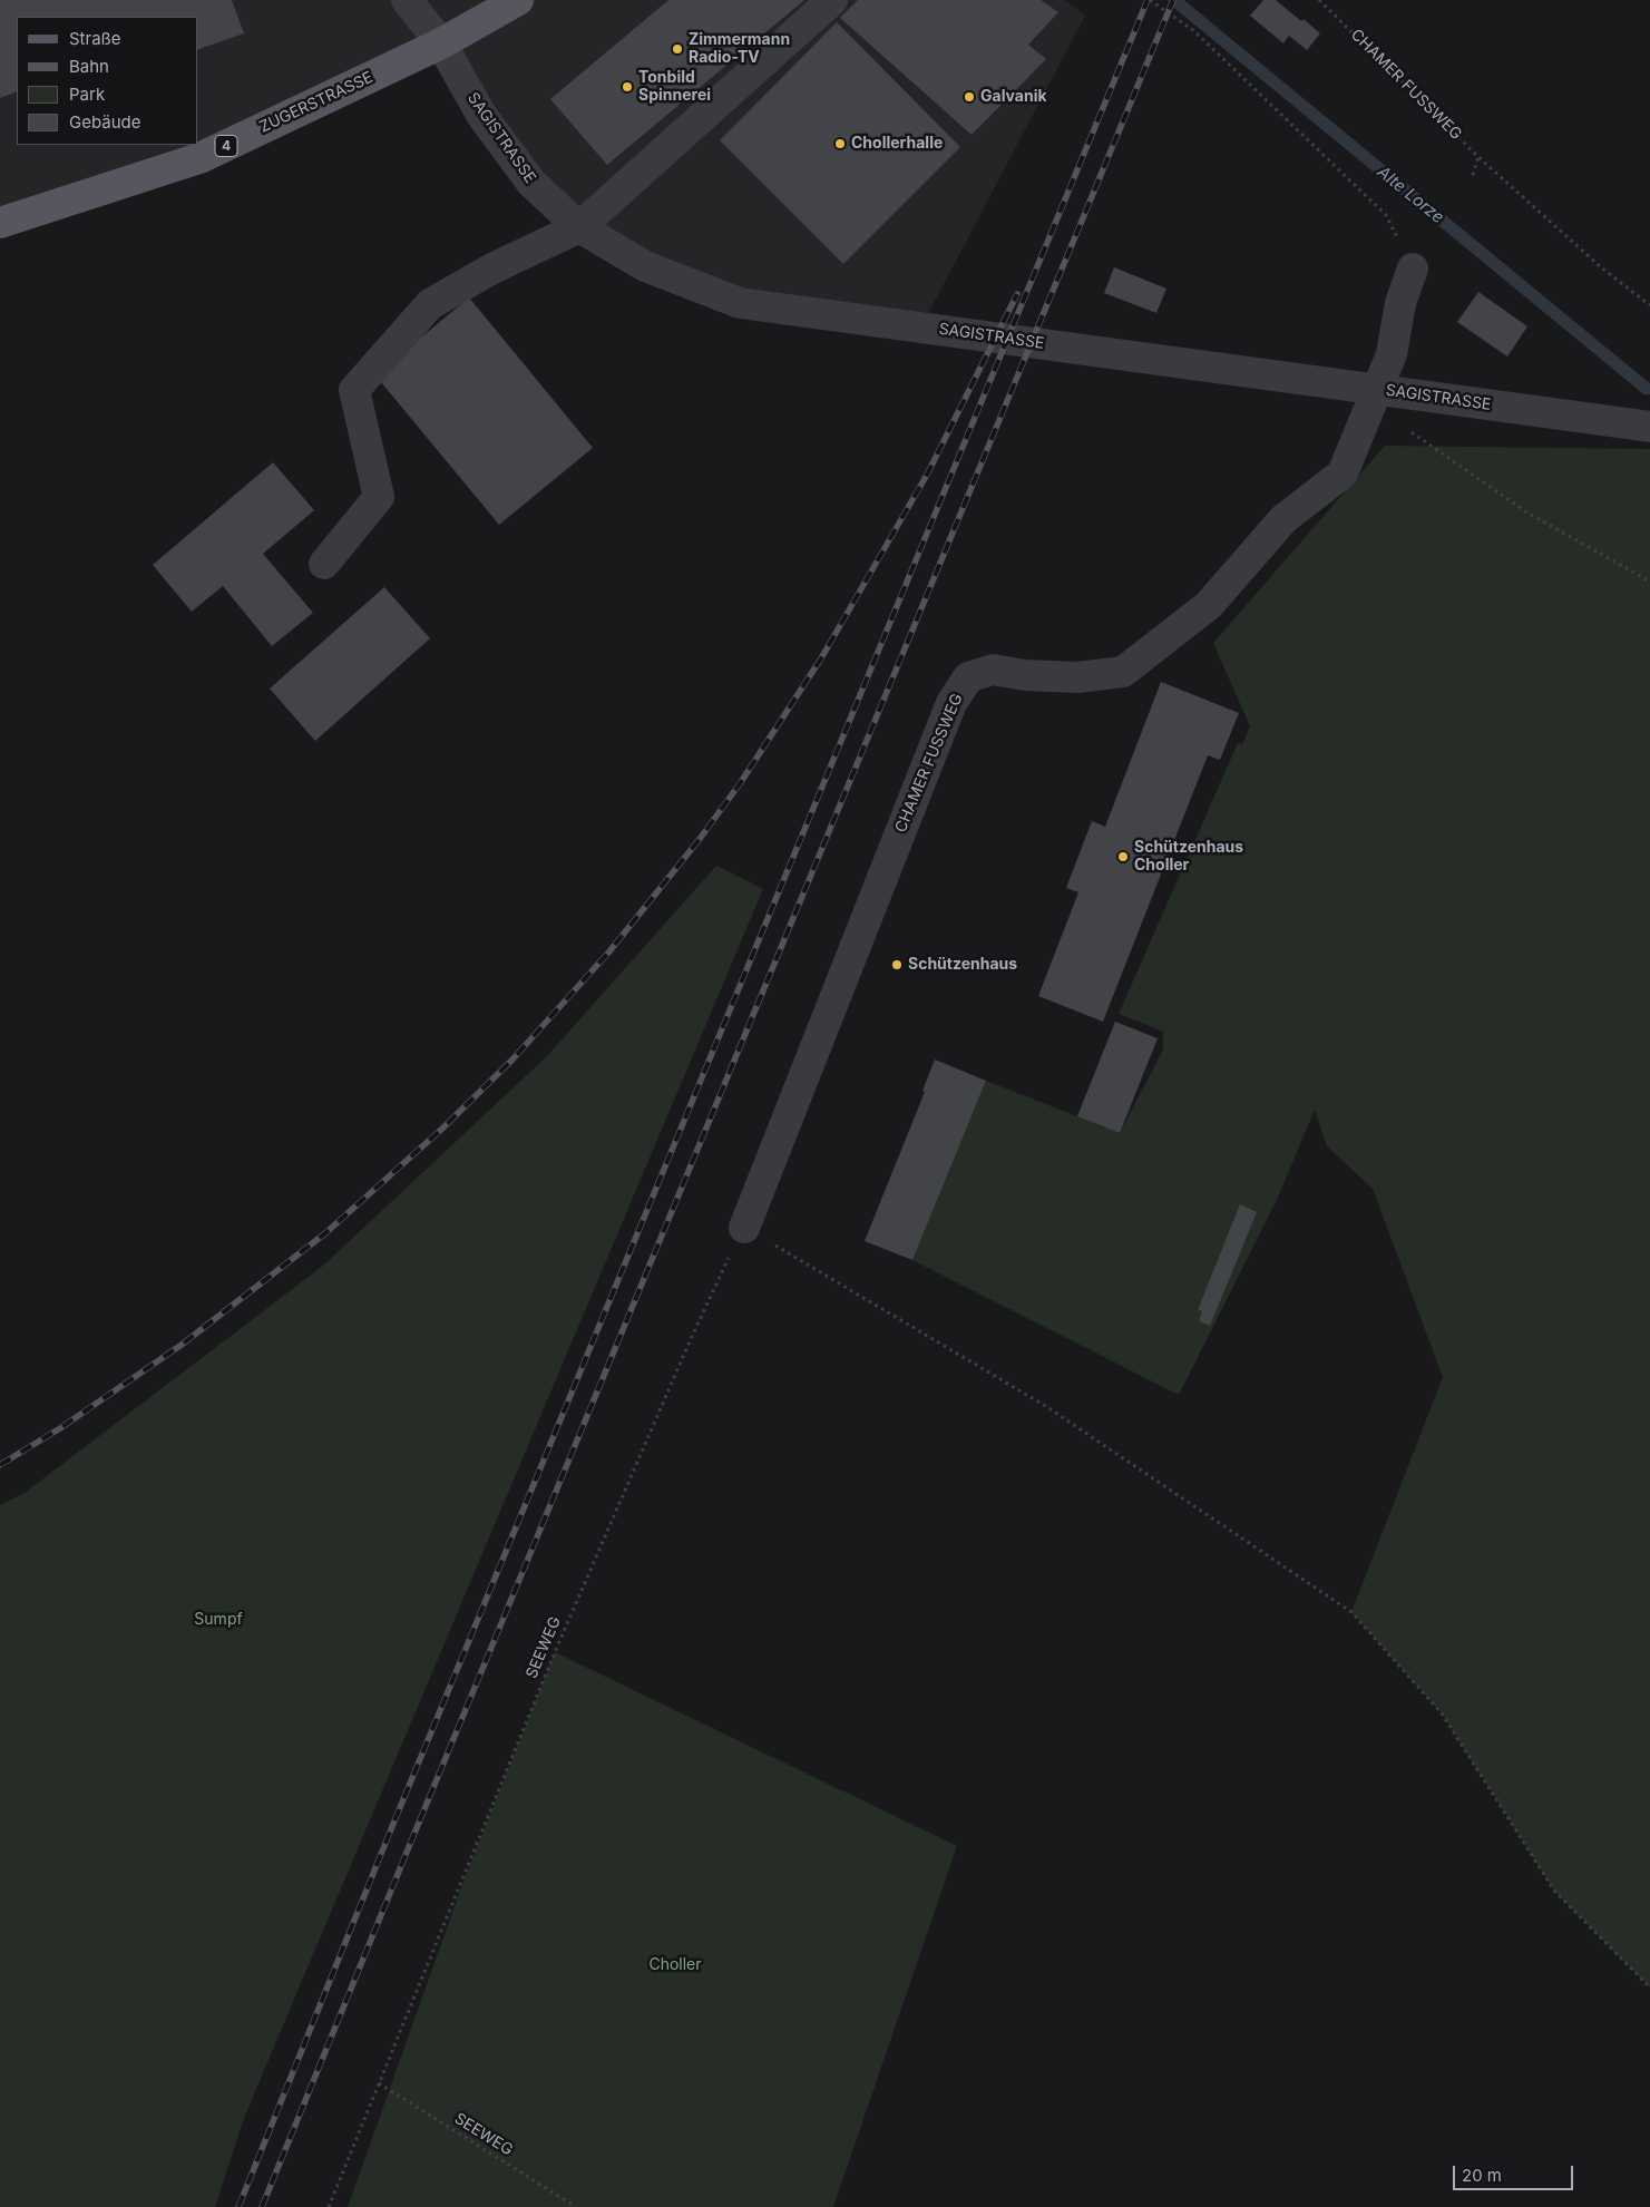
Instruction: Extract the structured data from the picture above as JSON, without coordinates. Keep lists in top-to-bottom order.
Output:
{
  "streets": {
    "main road": ["ZUGERSTRASSE", "4"],
    "street": ["CHAMER FUSSWEG", "SAGISTRASSE"],
    "path": ["SEEWEG"]
  },
  "crossings": [
    ["CHAMER FUSSWEG", "SAGISTRASSE"],
    ["CHAMER FUSSWEG", "SEEWEG"],
    ["ZUGERSTRASSE", "SAGISTRASSE"],
    ["ZUGERSTRASSE", "4"],
    ["SAGISTRASSE", "4"]
  ],
  "water": ["Alte Lorze"],
  "parks": ["Sumpf", "Choller"],
  "places": [
    "Zimmermann Radio-TV",
    "Tonbild Spinnerei",
    "Galvanik",
    "Chollerhalle",
    "Schützenhaus Choller",
    "Schützenhaus"
  ],
  "legend": [
    "Straße",
    "Bahn",
    "Park",
    "Gebäude"
  ],
  "scale_bar": "20 m"
}
